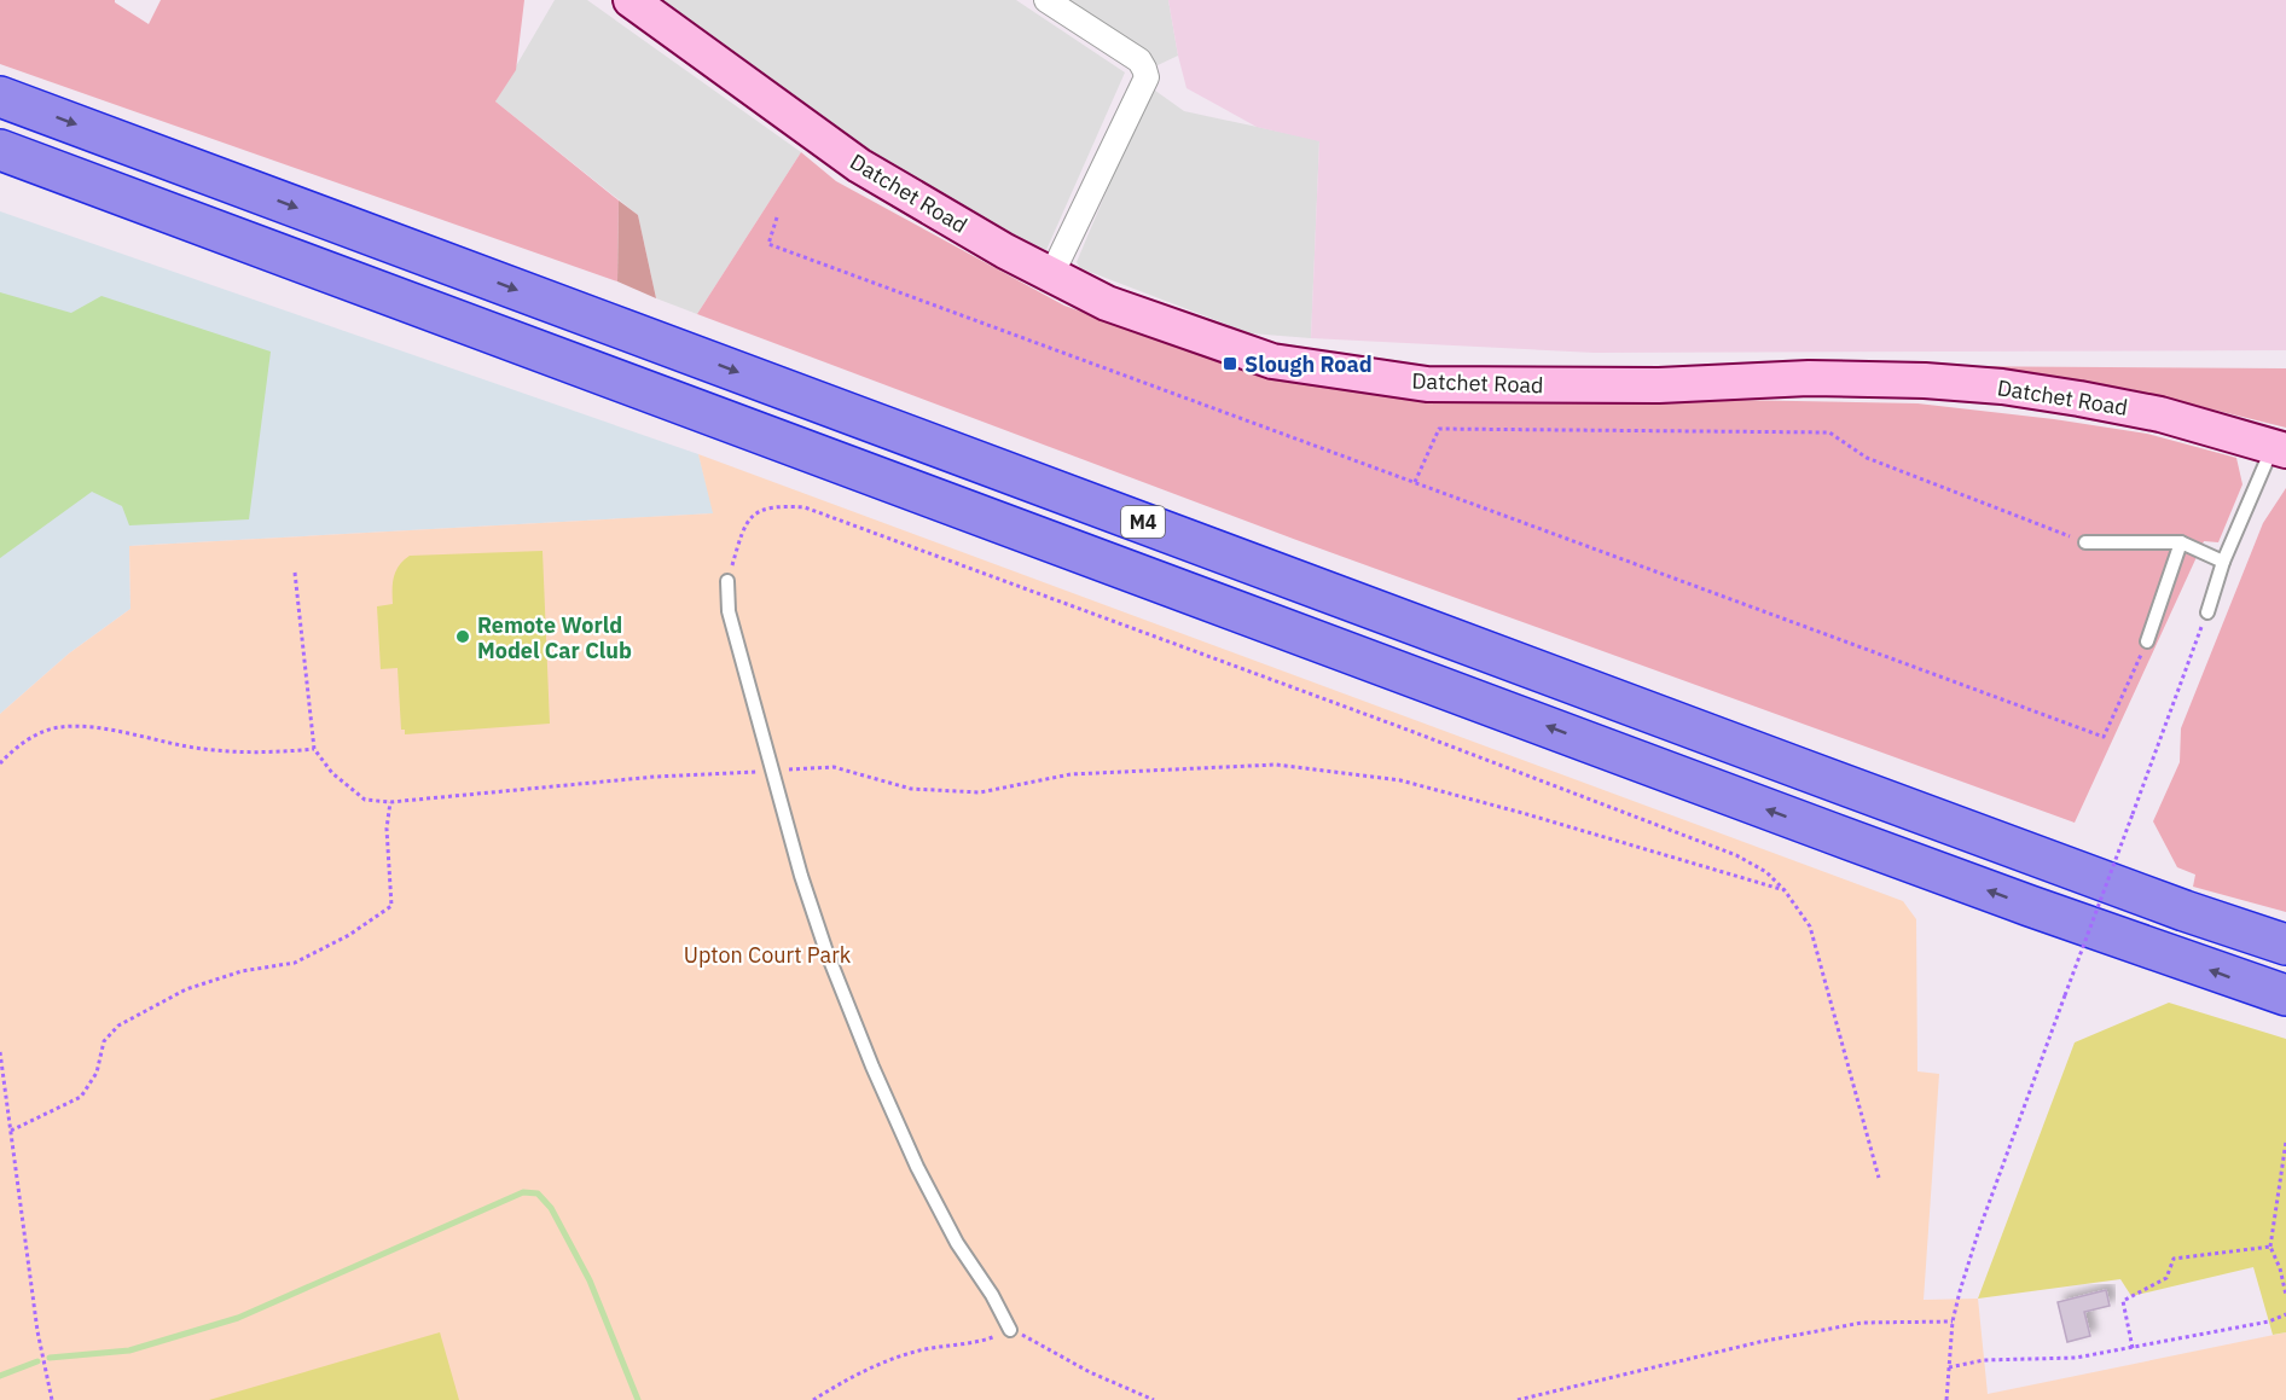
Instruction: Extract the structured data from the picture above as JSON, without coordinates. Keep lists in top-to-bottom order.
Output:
{
  "streets": {
    "highway": ["M4"],
    "main road": ["Datchet Road"]
  },
  "parks": ["Upton Court Park"],
  "places": {
    "transit": ["Slough Road"],
    "other": ["Remote World Model Car Club"]
  }
}
